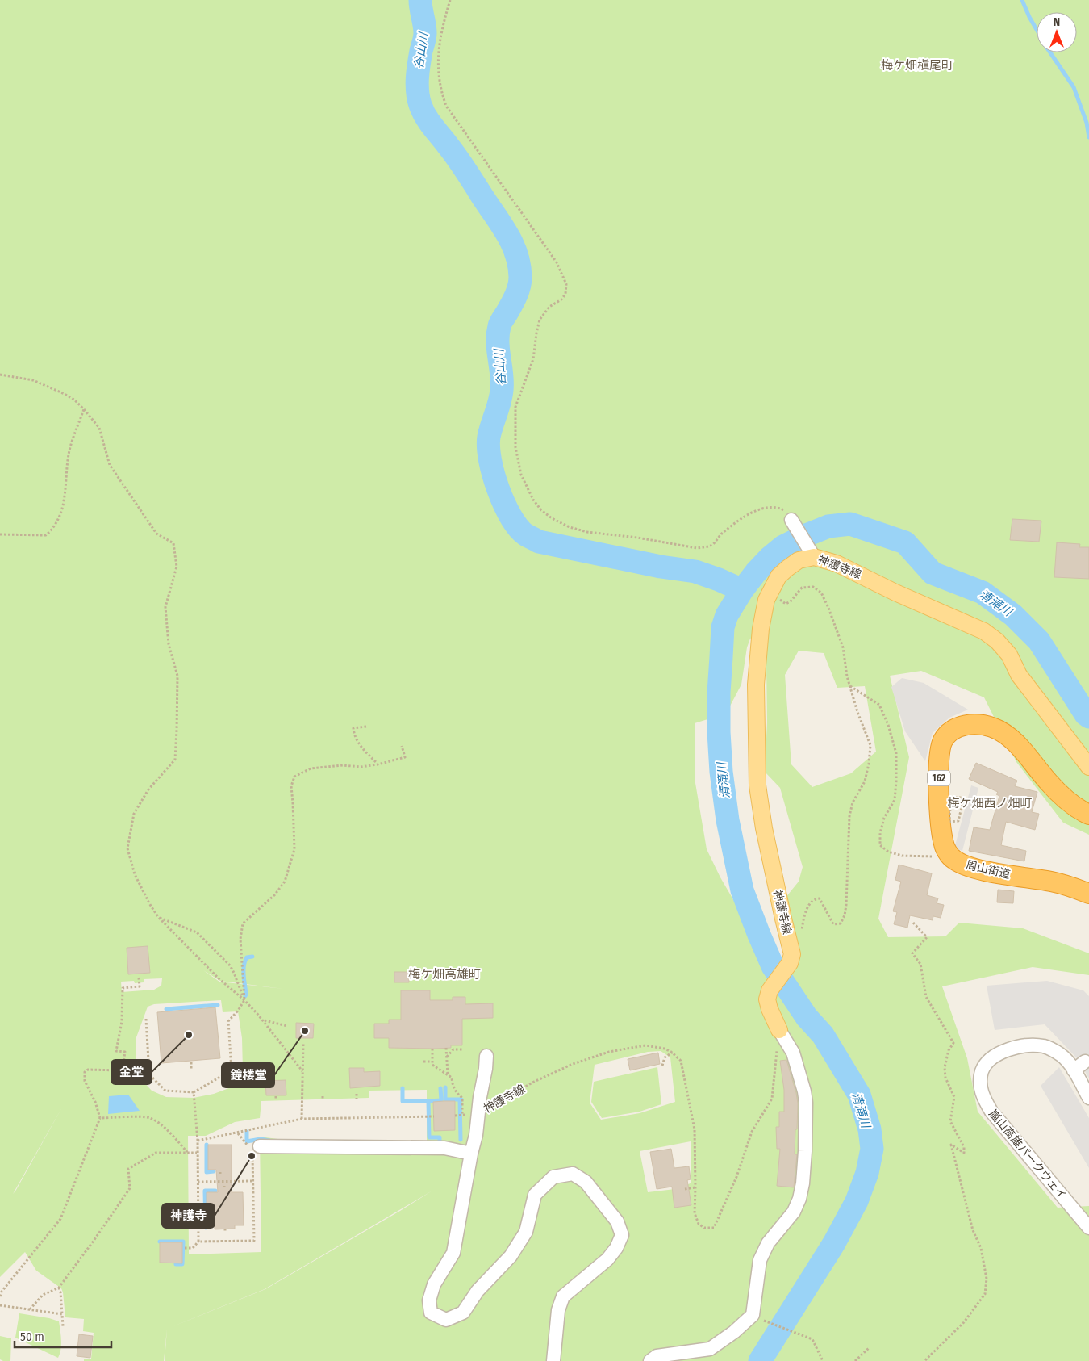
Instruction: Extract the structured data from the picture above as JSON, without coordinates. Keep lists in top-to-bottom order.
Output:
{
  "streets": {
    "highway": ["162", "周山街道"],
    "main road": ["神護寺線"],
    "street": ["嵐山高雄パークウェイ"]
  },
  "districts": ["梅ケ畑槇尾町", "梅ケ畑西ノ畑町", "梅ケ畑高雄町"],
  "water": ["谷山川", "清滝川"],
  "places": ["鐘楼堂", "金堂", "神護寺"],
  "scale_bar": "50 m",
  "north": "top"
}
